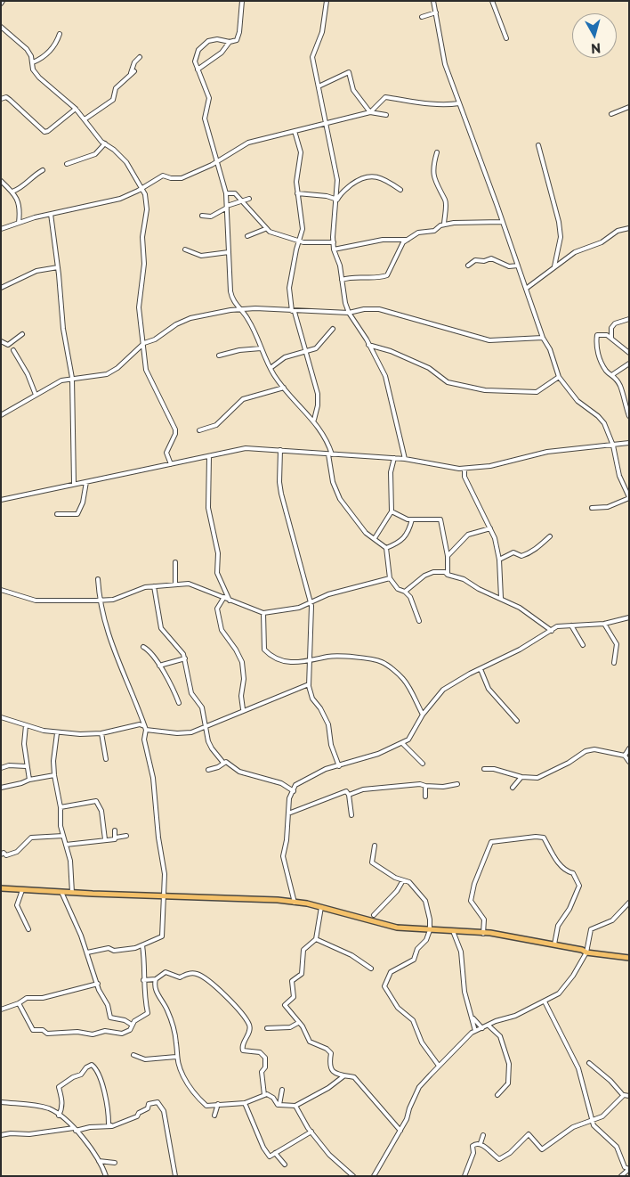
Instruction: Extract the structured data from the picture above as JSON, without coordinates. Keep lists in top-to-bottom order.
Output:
{
  "north": "bottom"
}
